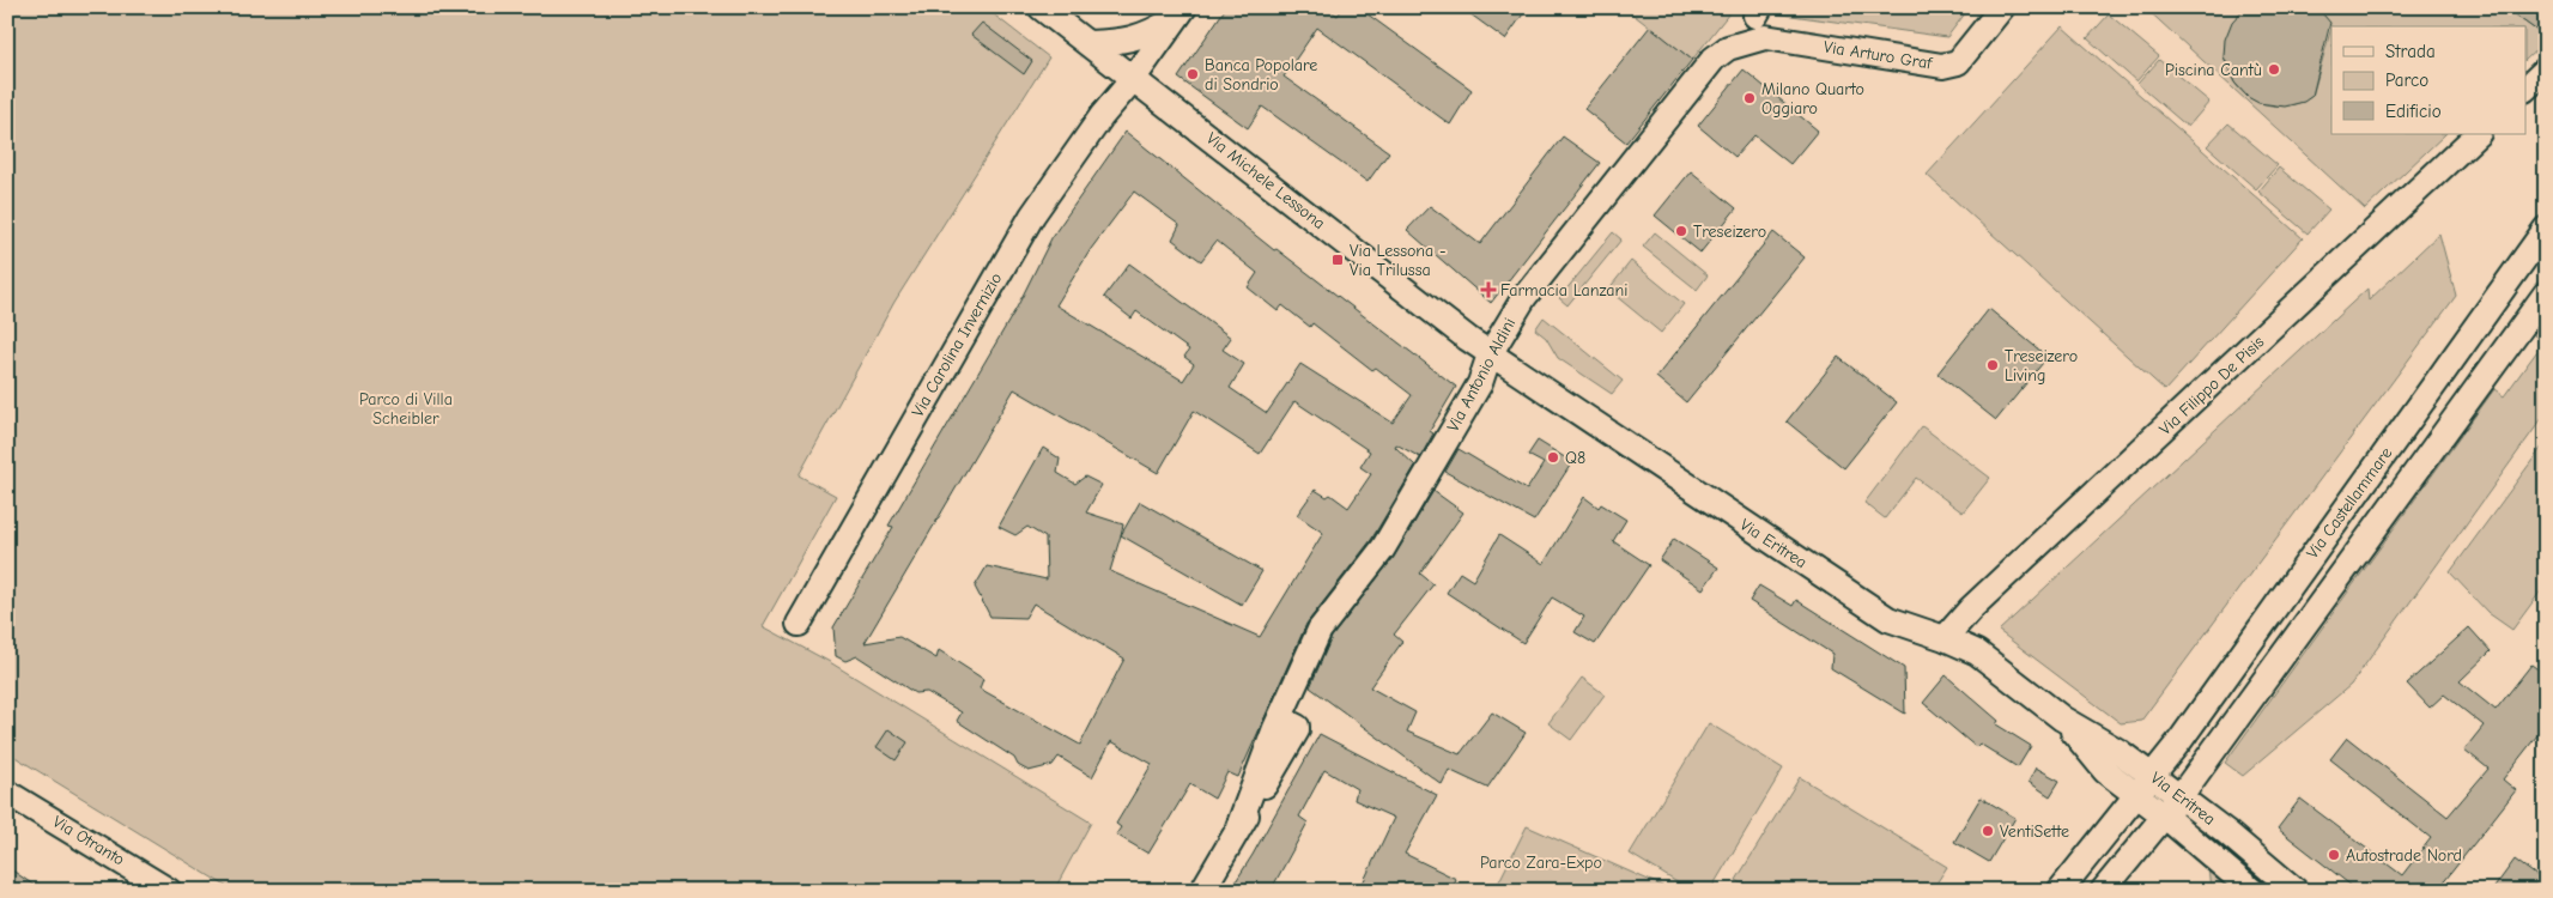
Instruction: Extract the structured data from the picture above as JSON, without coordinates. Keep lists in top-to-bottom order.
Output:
{
  "streets": {
    "street": [
      "Via Arturo Graf",
      "Via Michele Lessona",
      "Via Carolina Invernizio",
      "Via Antonio Aldini",
      "Via Filippo De Pisis",
      "Via Castellammare",
      "Via Eritrea",
      "Via Otranto"
    ]
  },
  "crossings": [
    ["Via Arturo Graf", "Via Antonio Aldini"],
    ["Via Michele Lessona", "Via Carolina Invernizio"],
    ["Via Michele Lessona", "Via Antonio Aldini"],
    ["Via Michele Lessona", "Via Eritrea"],
    ["Via Antonio Aldini", "Via Eritrea"],
    ["Via Filippo De Pisis", "Via Eritrea"],
    ["Via Castellammare", "Via Eritrea"]
  ],
  "parks": ["Parco di Villa Scheibler", "Parco Zara-Expo"],
  "places": {
    "other": [
      "Piscina Cantù",
      "Banca Popolare di Sondrio",
      "Milano Quarto Oggiaro",
      "Treseizero",
      "Treseizero Living",
      "Q8",
      "VentiSette",
      "Autostrade Nord"
    ],
    "transit": ["Via Lessona - Via Trilussa"],
    "health": ["Farmacia Lanzani"]
  },
  "legend": ["Strada", "Parco", "Edificio"]
}
